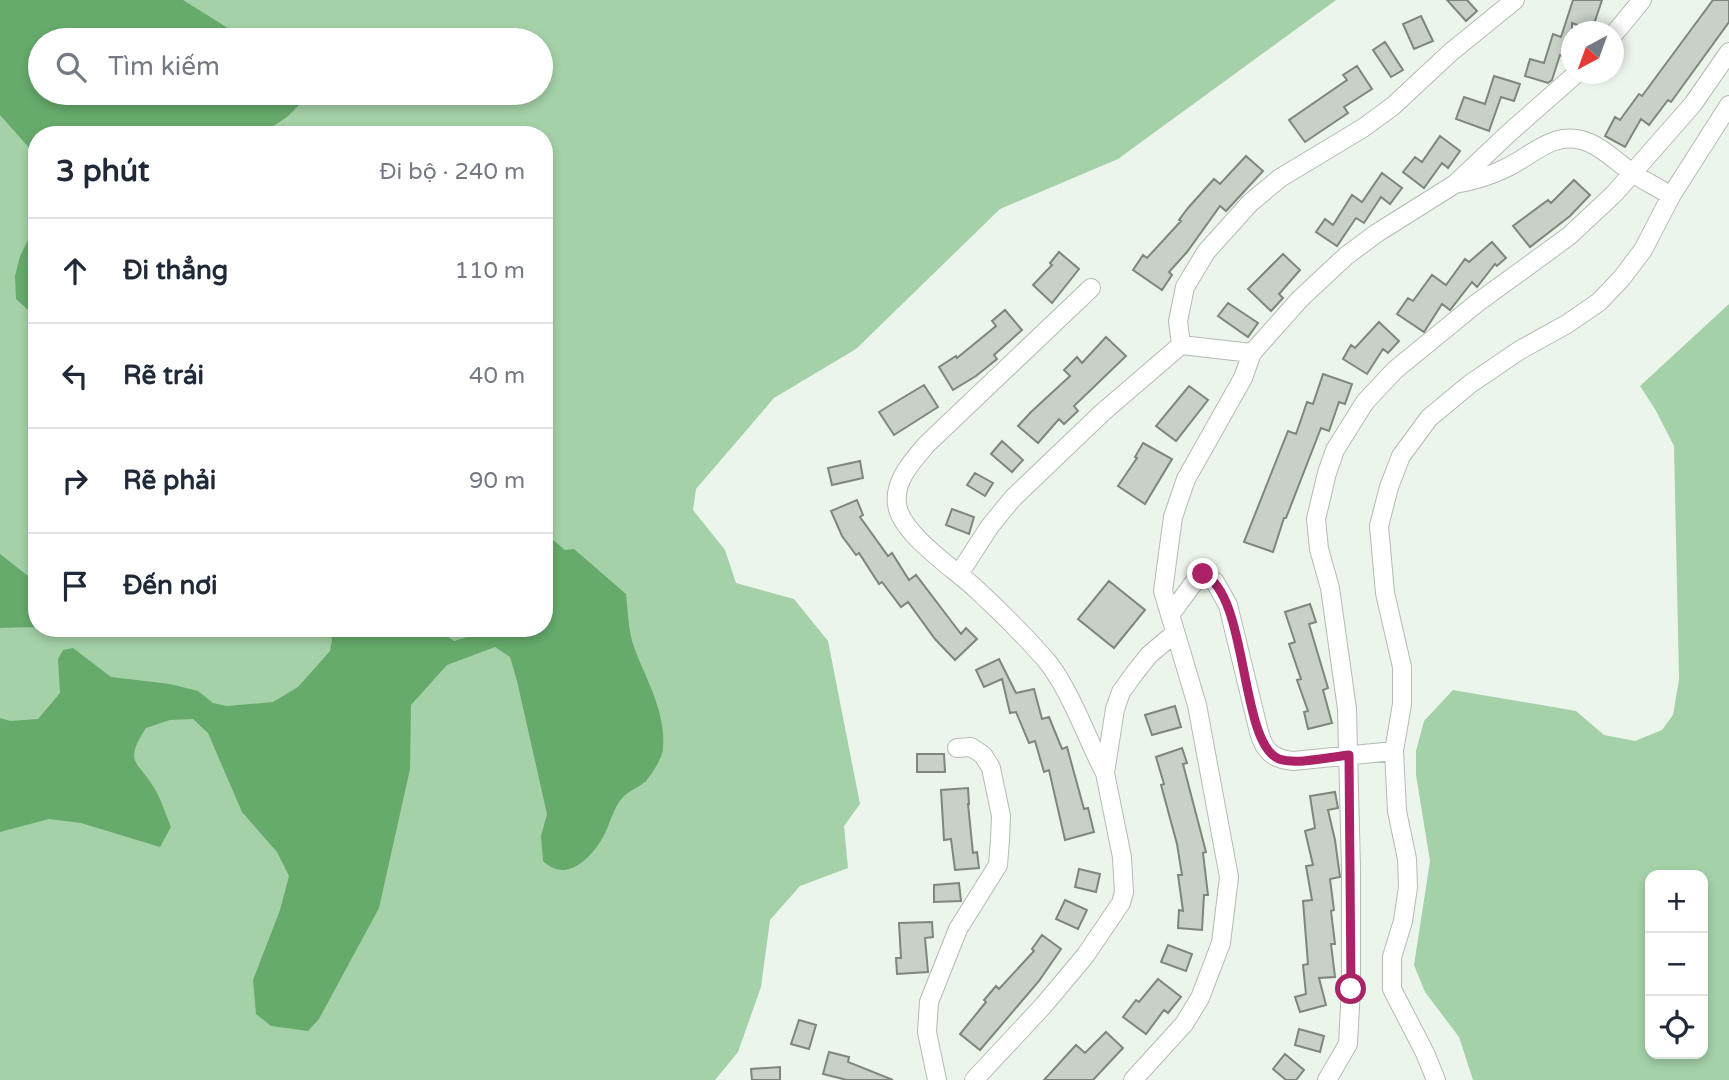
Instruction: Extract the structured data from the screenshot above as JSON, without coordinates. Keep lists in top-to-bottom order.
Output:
{
  "north": "bottom left",
  "page": {
    "search": "Tìm kiếm",
    "heading": ["3 phút", "Đi bộ · 240 m"],
    "list": [
      ["Đi thẳng", "110 m"],
      ["Rẽ trái", "40 m"],
      ["Rẽ phải", "90 m"],
      "Đến nơi"
    ],
    "map_buttons": ["+", "−"]
  }
}
